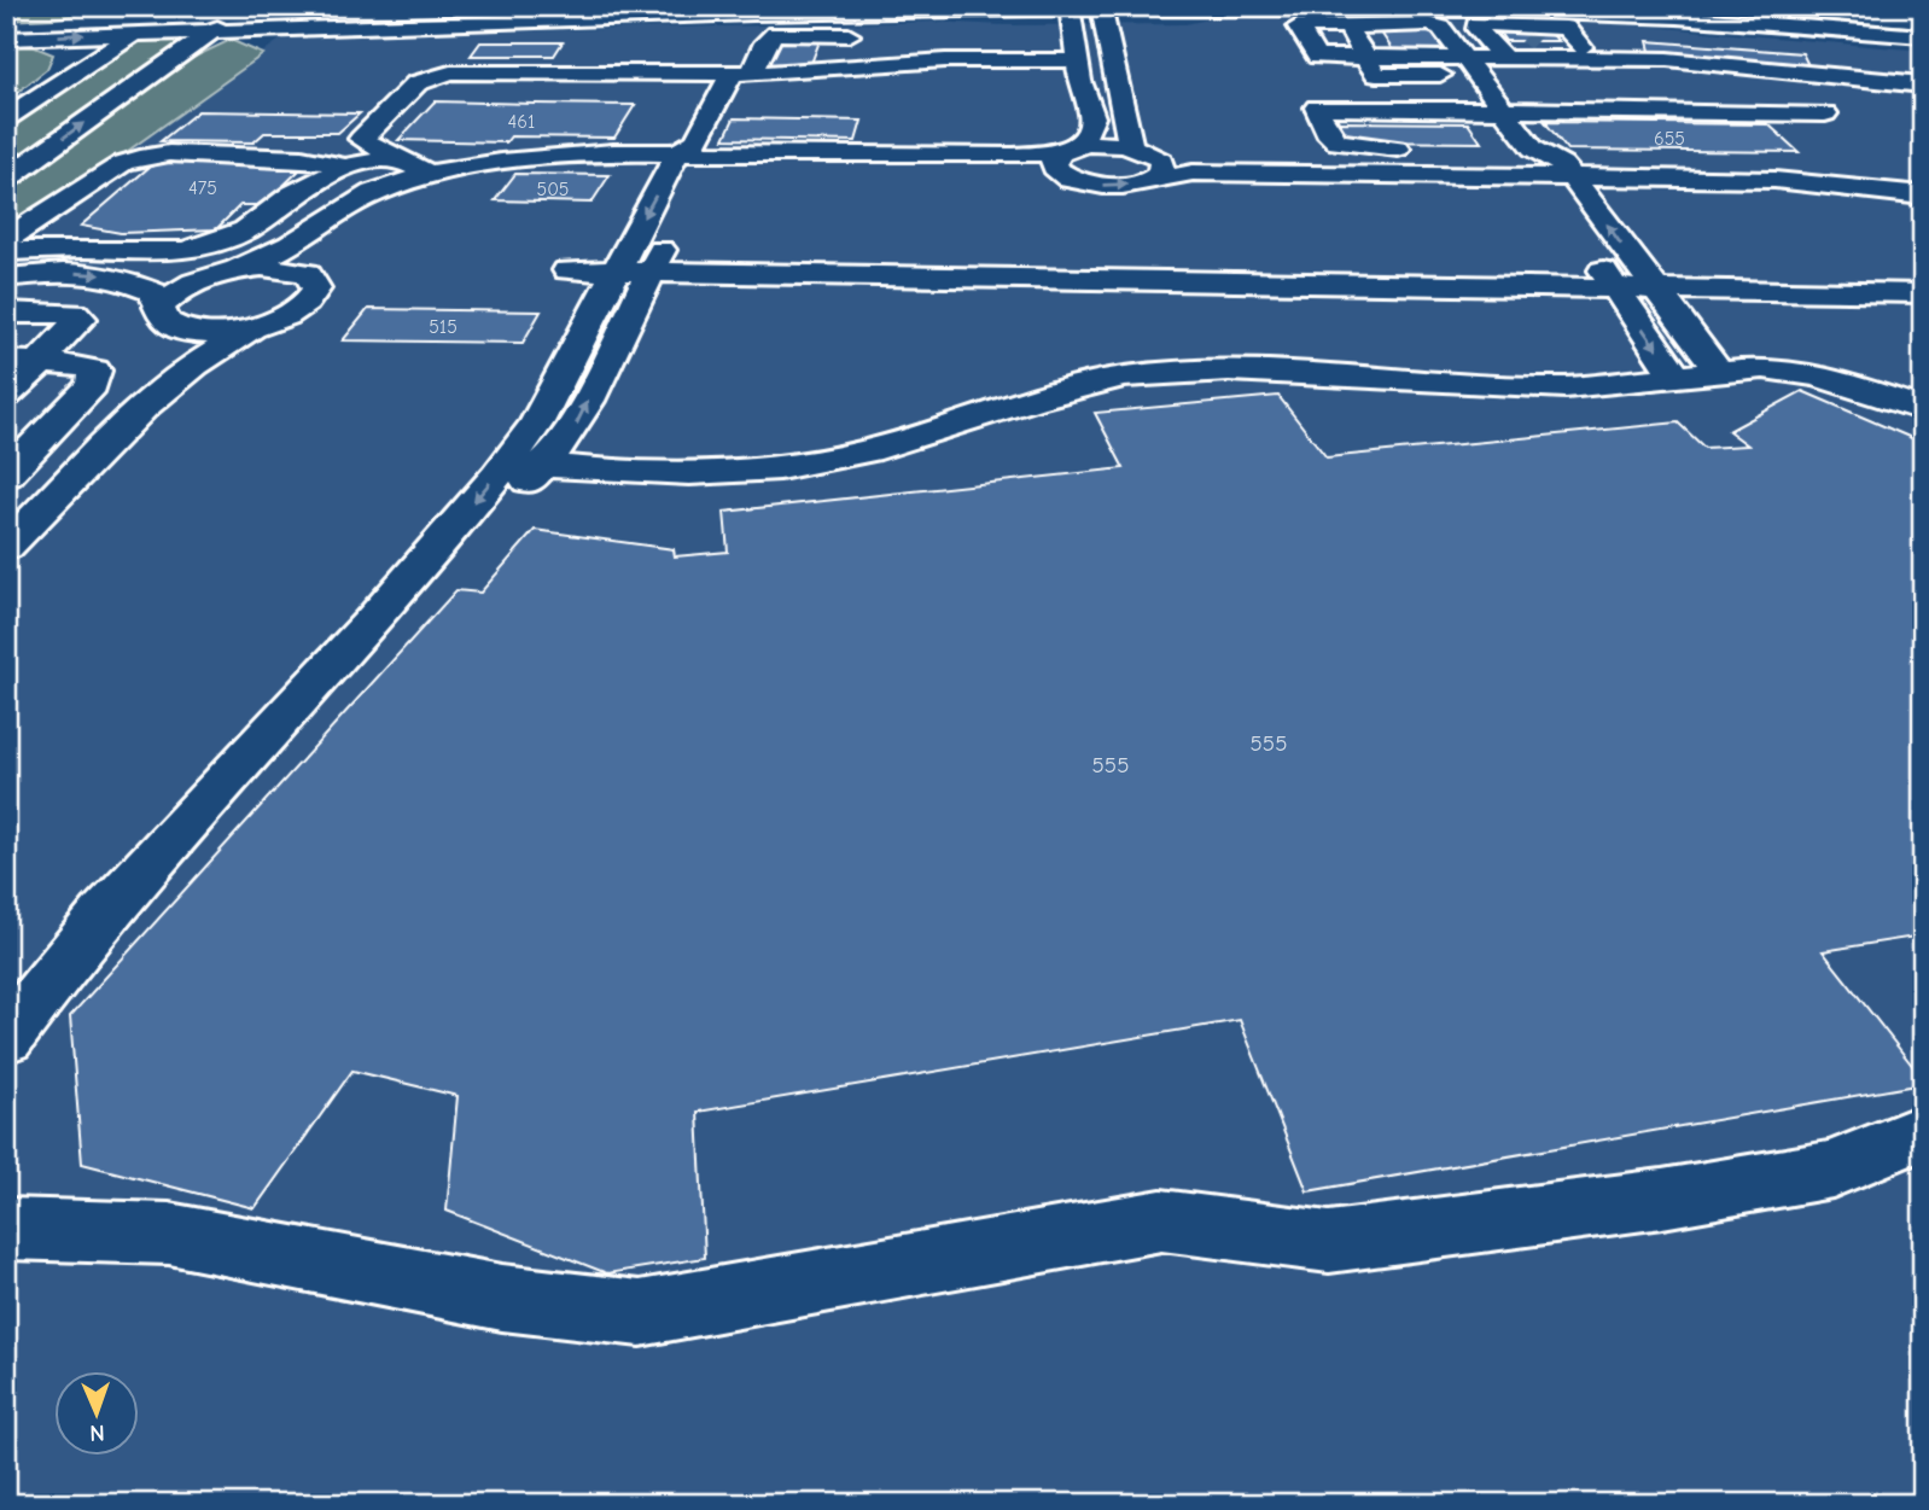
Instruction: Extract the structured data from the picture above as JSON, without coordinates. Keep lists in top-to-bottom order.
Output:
{
  "house_numbers": [
    "461",
    "655",
    "475",
    "505",
    "515",
    "555",
    "555"
  ],
  "north": "bottom"
}
